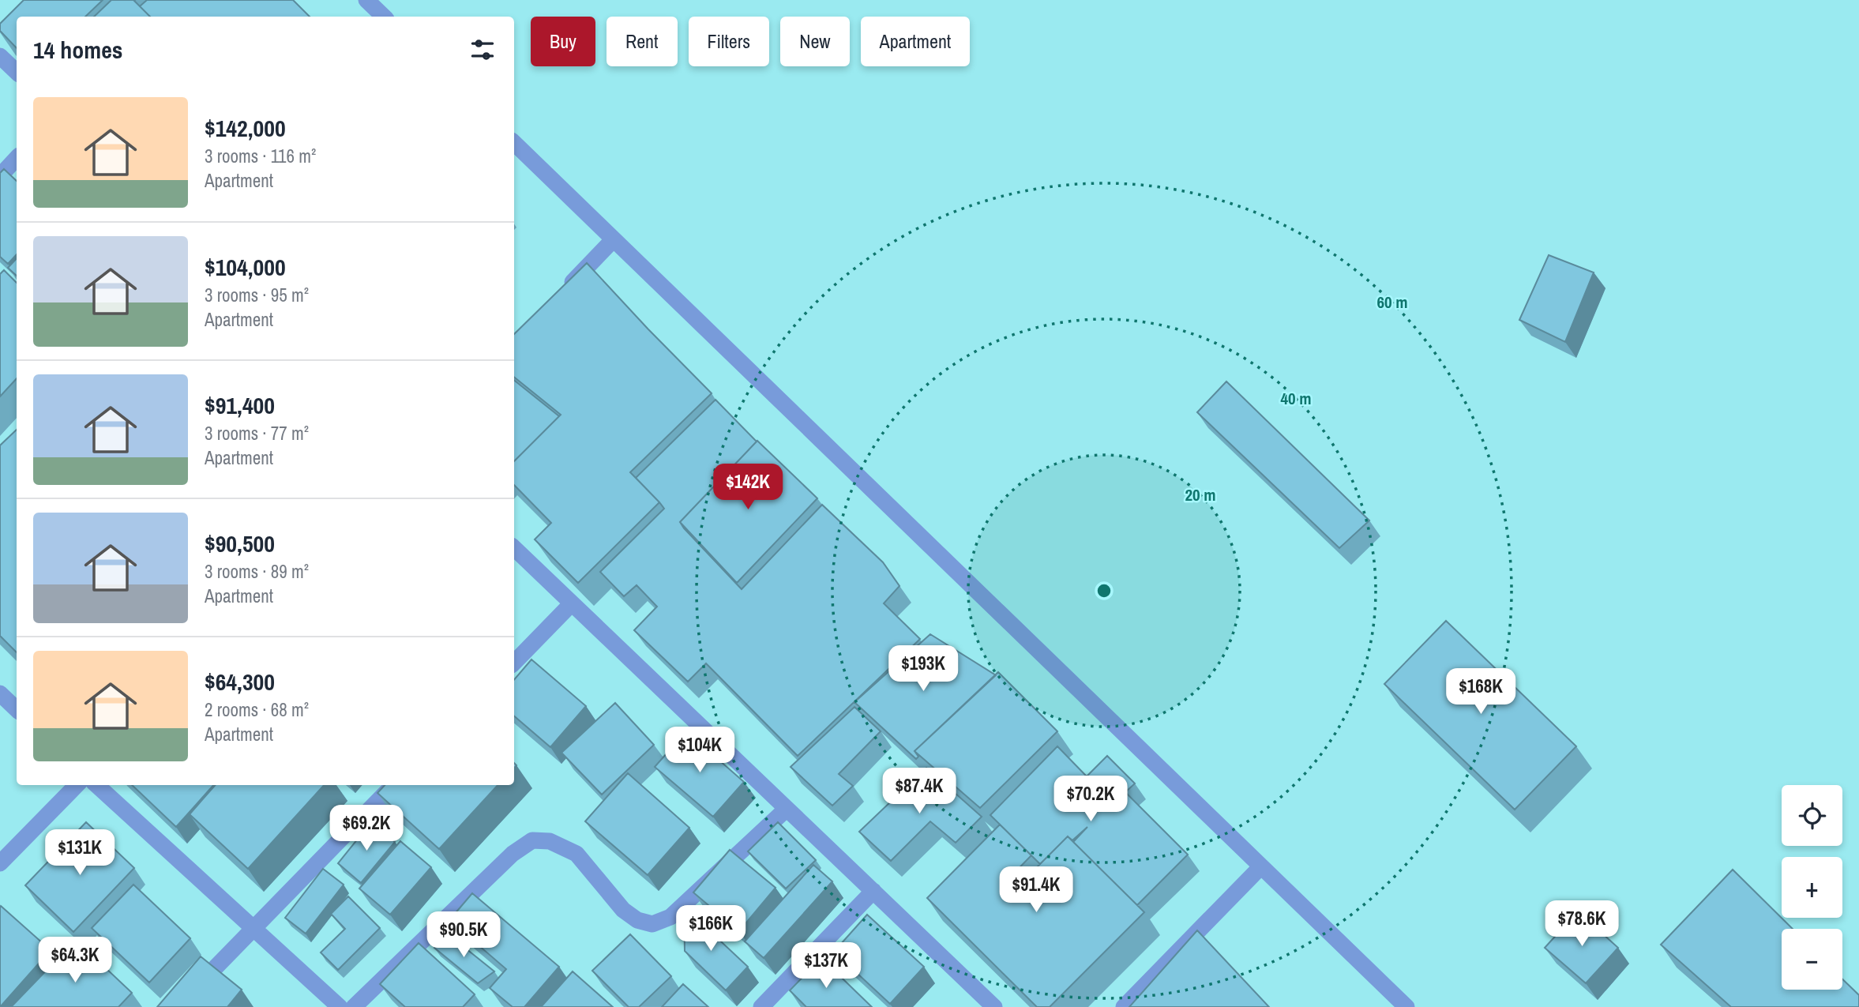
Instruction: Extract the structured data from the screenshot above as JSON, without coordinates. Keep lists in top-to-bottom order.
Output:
{
  "page": {
    "chip": [
      "Buy",
      "Rent",
      "Filters",
      "New",
      "Apartment"
    ],
    "heading": "14 homes",
    "list": [
      {
        "name": "$142,000",
        "note": "3 rooms · 116 m² · Apartment"
      },
      {
        "name": "$104,000",
        "note": "3 rooms · 95 m² · Apartment"
      },
      {
        "name": "$91,400",
        "note": "3 rooms · 77 m² · Apartment"
      },
      {
        "name": "$90,500",
        "note": "3 rooms · 89 m² · Apartment"
      },
      {
        "name": "$64,300",
        "note": "2 rooms · 68 m² · Apartment"
      }
    ],
    "price": [
      "$142K",
      "$193K",
      "$168K",
      "$104K",
      "$87.4K",
      "$70.2K",
      "$69.2K",
      "$131K",
      "$91.4K",
      "$78.6K",
      "$166K",
      "$90.5K",
      "$64.3K",
      "$137K"
    ],
    "map_buttons": ["+", "−"]
  },
  "rings": ["60 m", "40 m", "20 m"]
}
